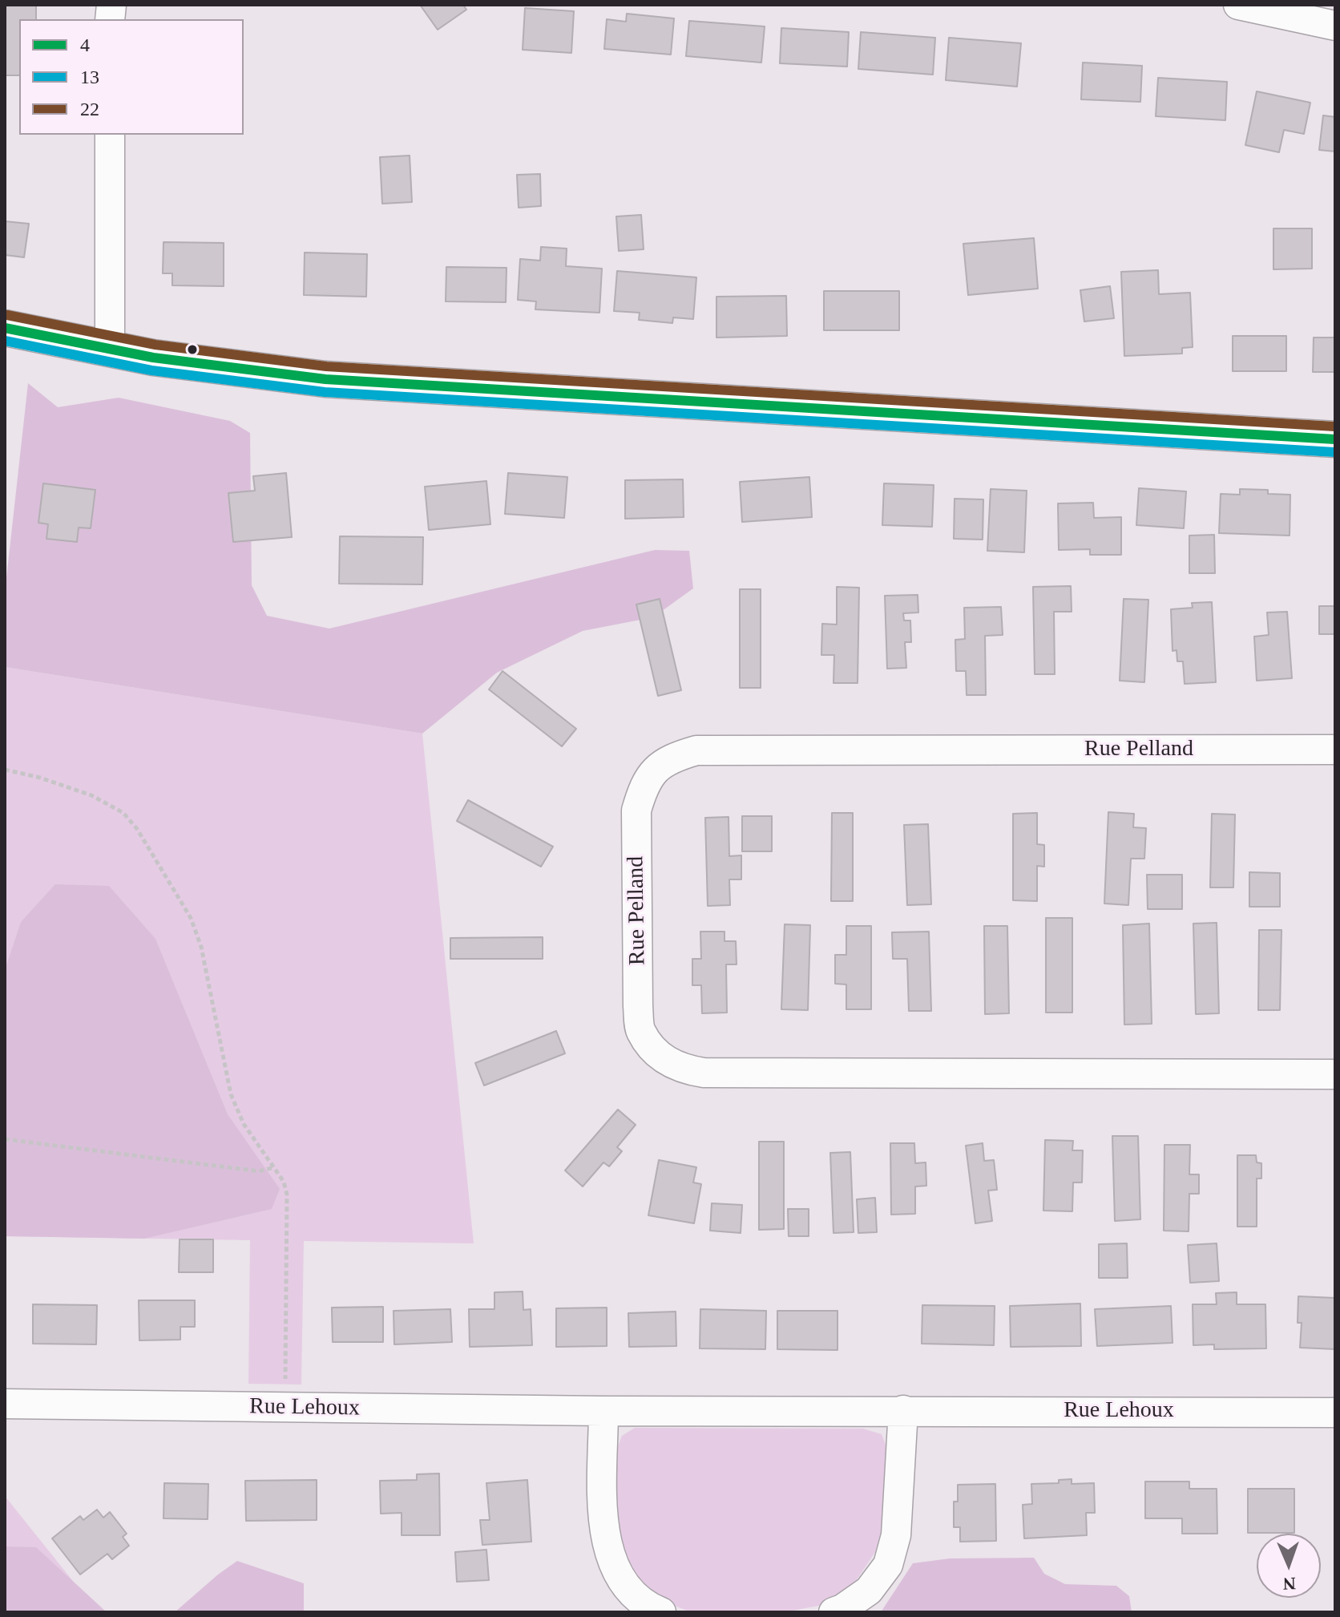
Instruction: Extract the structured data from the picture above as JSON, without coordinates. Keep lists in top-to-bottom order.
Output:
{
  "streets": {
    "street": ["Rue Pelland", "Rue Lehoux"]
  },
  "lines": ["transit line 22", "transit line 4", "transit line 13"],
  "legend": ["4", "13", "22"],
  "north": "bottom"
}
